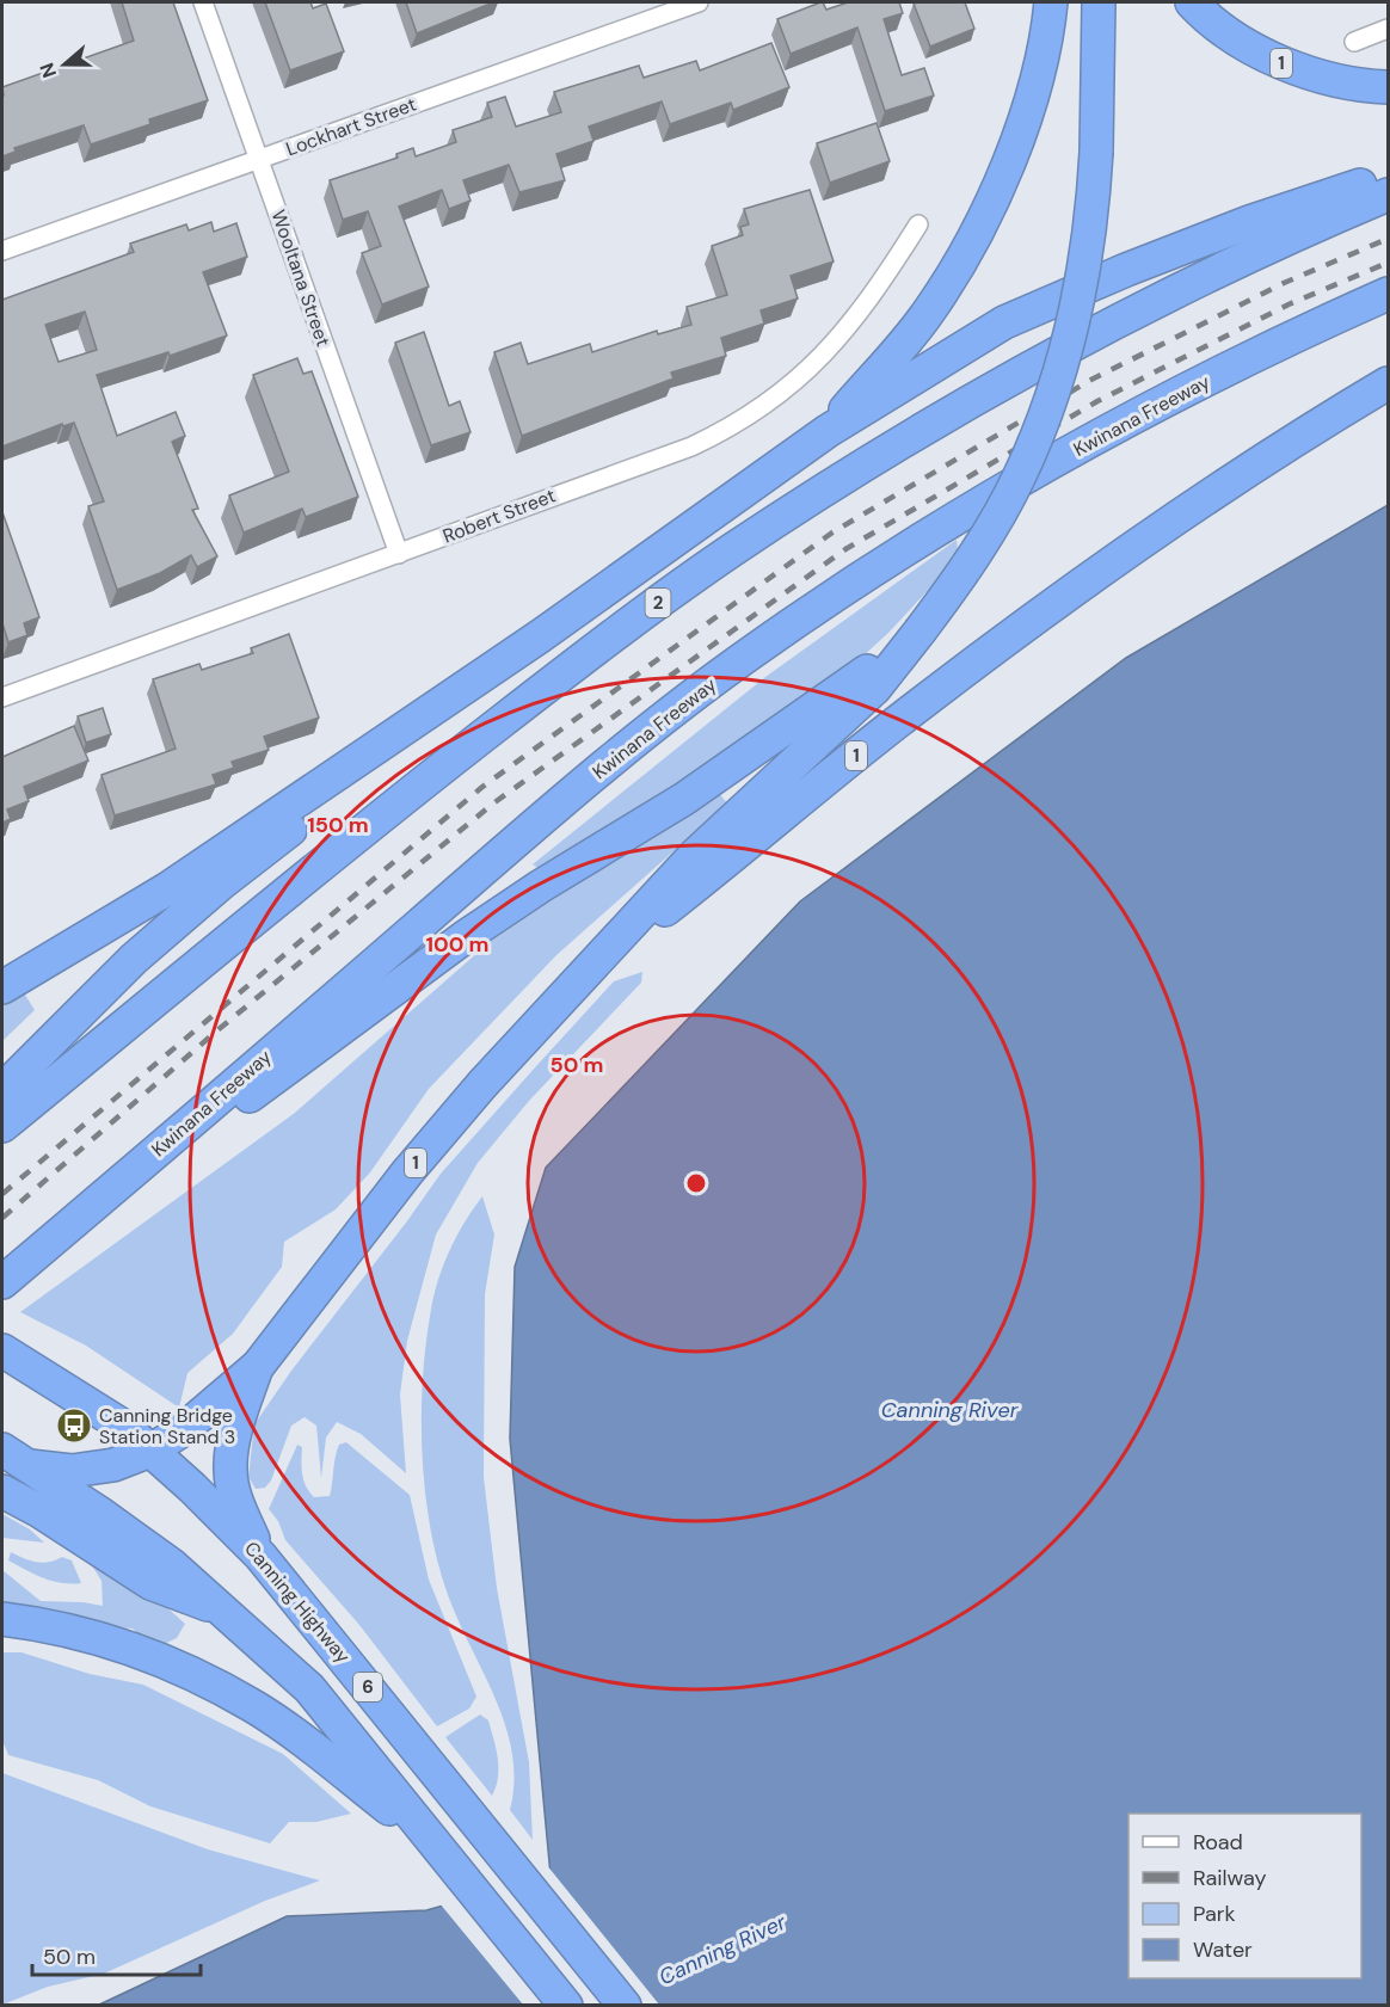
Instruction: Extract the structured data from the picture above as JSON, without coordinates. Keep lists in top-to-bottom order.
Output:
{
  "streets": {
    "highway": [
      "1",
      "Kwinana Freeway",
      "2",
      "Canning Highway",
      "6"
    ],
    "street": ["Lockhart Street", "Wooltana Street", "Robert Street"]
  },
  "crossings": [
    ["1", "Canning Highway"],
    ["1", "6"],
    ["Lockhart Street", "Wooltana Street"],
    ["Wooltana Street", "Robert Street"]
  ],
  "water": ["Canning River"],
  "places": {
    "bus stop": ["Canning Bridge Station Stand 3"]
  },
  "legend": [
    "Road",
    "Railway",
    "Park",
    "Water"
  ],
  "scale_bar": "50 m",
  "north": "left",
  "rings": ["150 m", "100 m", "50 m"]
}
